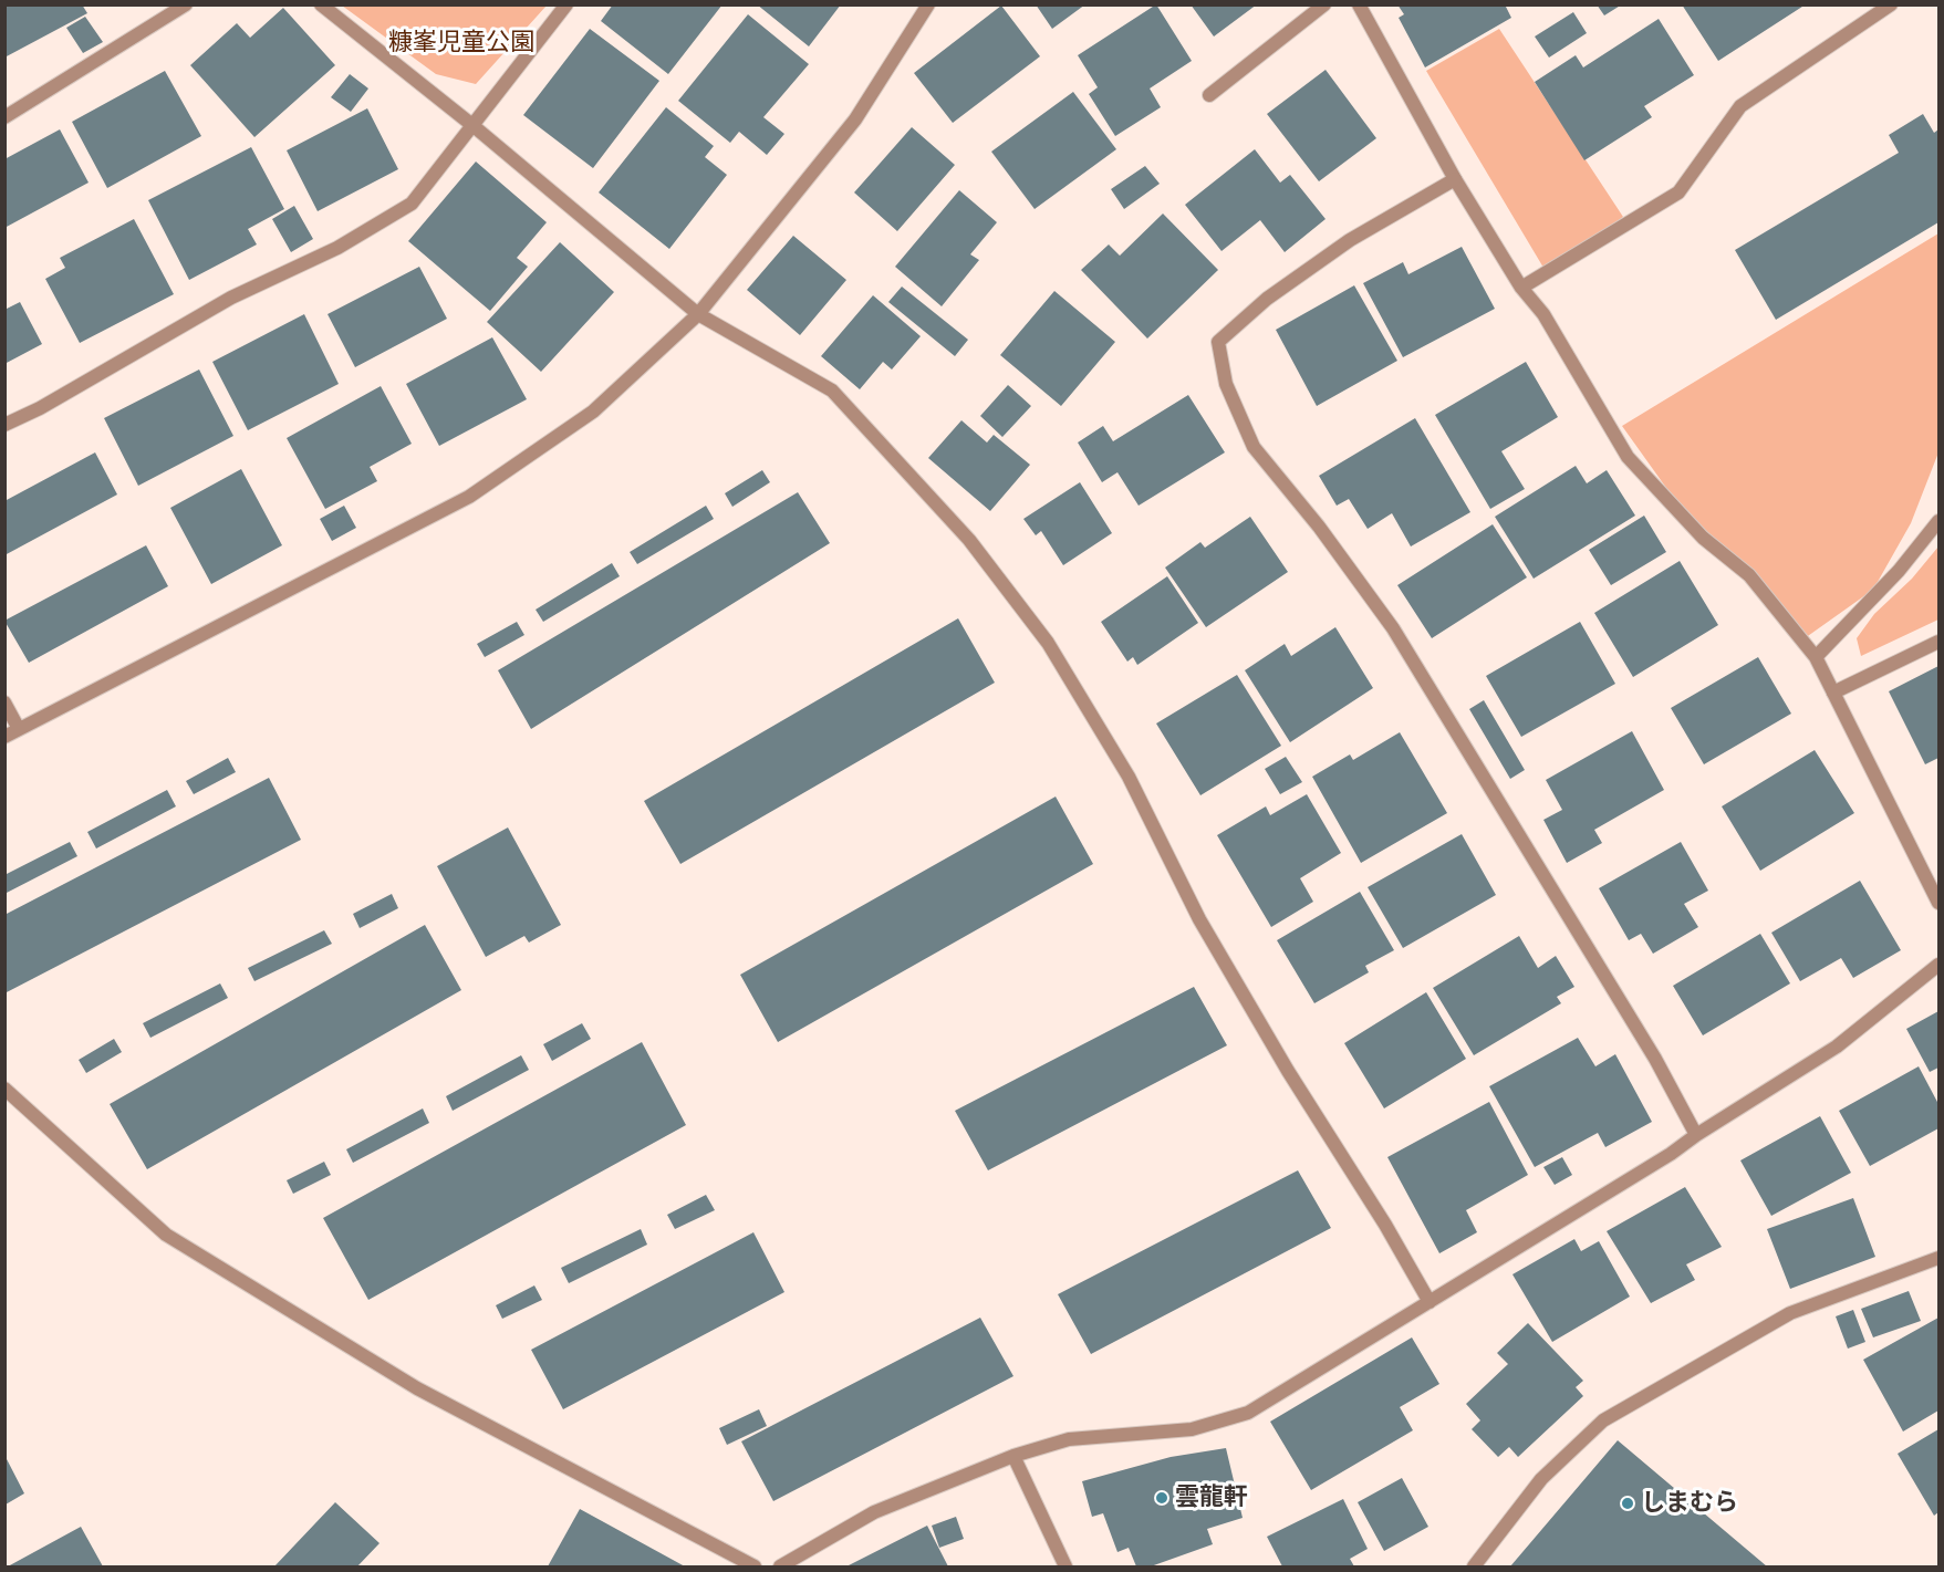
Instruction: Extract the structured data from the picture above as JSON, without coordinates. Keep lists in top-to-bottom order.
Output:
{
  "parks": ["糠峯児童公園"],
  "places": ["雲龍軒", "しまむら"]
}
